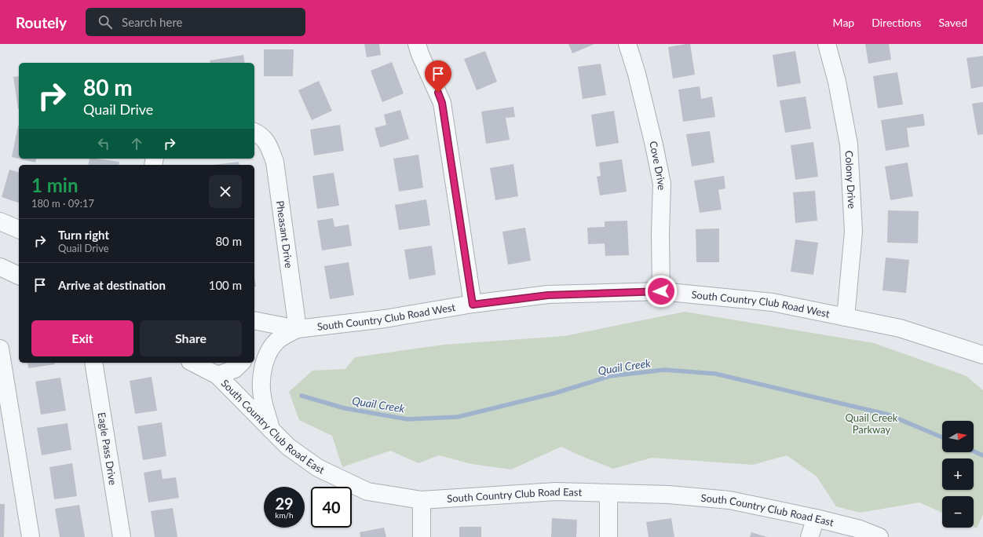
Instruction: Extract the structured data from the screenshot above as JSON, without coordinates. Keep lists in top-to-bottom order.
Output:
{
  "streets": {
    "street": [
      "Cove Drive",
      "Colony Drive",
      "Pheasant Drive",
      "South Country Club Road West",
      "South Country Club Road East",
      "Eagle Pass Drive"
    ]
  },
  "crossings": [
    ["Cove Drive", "South Country Club Road West"],
    ["Colony Drive", "South Country Club Road West"],
    ["Pheasant Drive", "South Country Club Road West"]
  ],
  "water": ["Quail Creek"],
  "parks": ["Quail Creek Parkway"],
  "north": "right",
  "page": {
    "header": "Routely",
    "search": "Search here",
    "nav": ["Map", "Directions", "Saved"],
    "turn": ["80 m", "Quail Drive"],
    "heading": ["1 min", "180 m · 09:17"],
    "list": [
      {
        "name": "Turn right",
        "note": "Quail Drive",
        "value": "80 m"
      },
      {
        "name": "Arrive at destination",
        "value": "100 m"
      }
    ],
    "buttons": ["Exit", "Share"],
    "map_buttons": ["+", "−"],
    "speed": "29 km/h",
    "limit": "40"
  }
}
